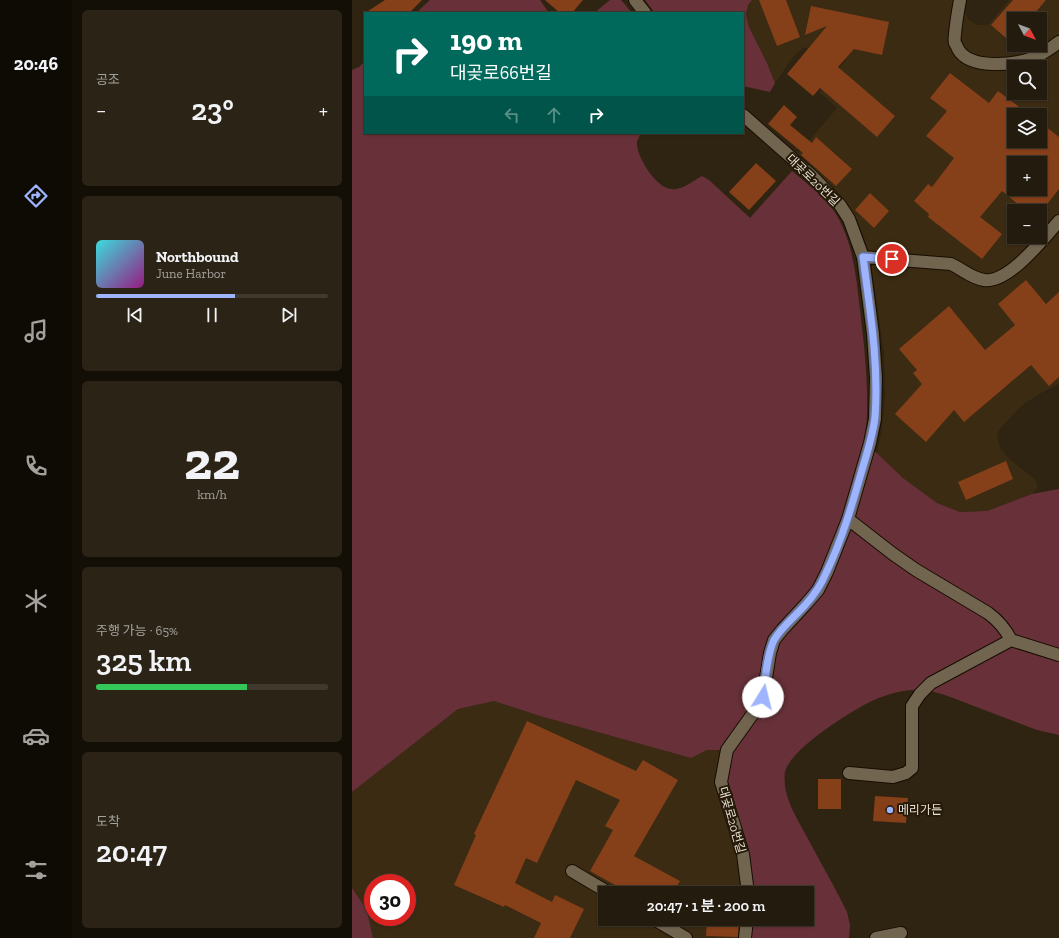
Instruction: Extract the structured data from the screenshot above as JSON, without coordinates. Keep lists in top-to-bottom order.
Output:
{
  "streets": {
    "street": ["대곶로20번길"]
  },
  "places": ["메리가든"],
  "north": "bottom right",
  "page": {
    "tabs": "20:46",
    "tile": [
      "공조",
      ["22", "km/h"],
      ["주행 가능 · 65%", "325 km"],
      ["도착", "20:47"]
    ],
    "map_buttons": ["+", "−"],
    "turn": ["190 m", "대곶로66번길"],
    "heat": ["−", "23°", "+"],
    "song": ["Northbound", "June Harbor"],
    "limit": "30",
    "trip": "20:47 · 1 분 · 200 m"
  }
}
